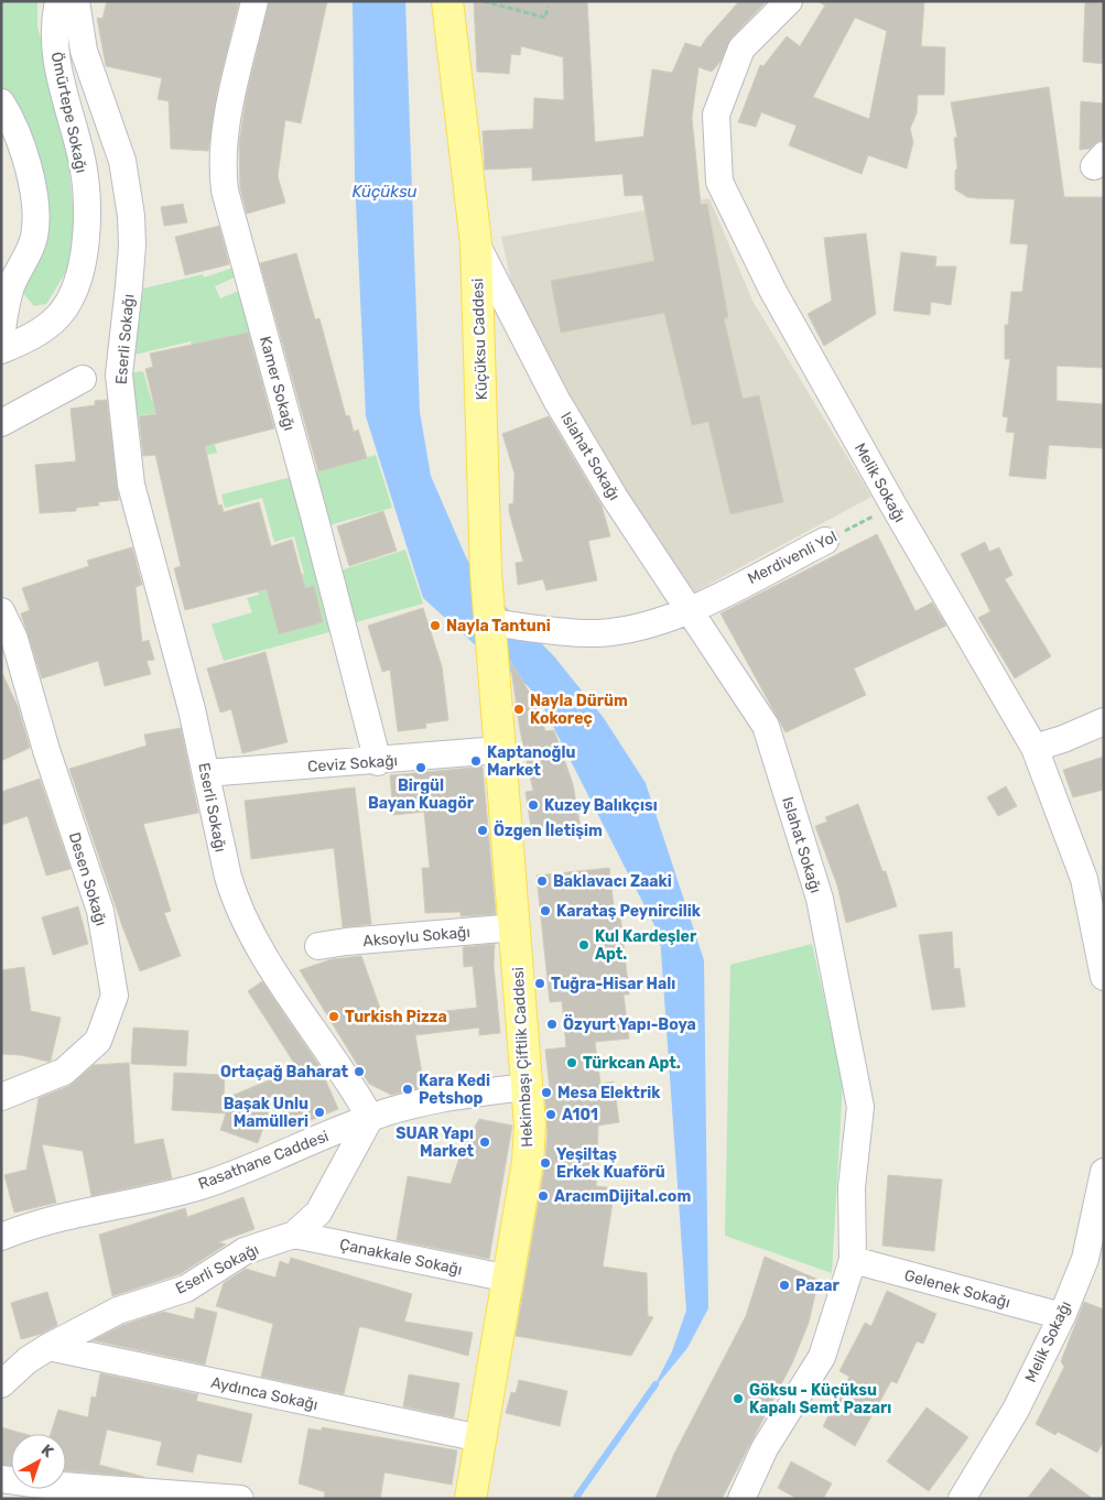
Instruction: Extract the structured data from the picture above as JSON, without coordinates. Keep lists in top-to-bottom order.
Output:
{
  "streets": {
    "main road": ["Küçüksu Caddesi", "Hekimbaşı Çiftlik Caddesi"],
    "street": [
      "Ömürtepe Sokağı",
      "Eserli Sokağı",
      "Kamer Sokağı",
      "Islahat Sokağı",
      "Melik Sokağı",
      "Merdivenli Yol",
      "Ceviz Sokağı",
      "Desen Sokağı",
      "Aksoylu Sokağı",
      "Rasathane Caddesi",
      "Çanakkale Sokağı",
      "Gelenek Sokağı",
      "Aydınca Sokağı"
    ]
  },
  "crossings": [
    ["Eserli Sokağı", "Ceviz Sokağı"],
    ["Eserli Sokağı", "Rasathane Caddesi"],
    ["Eserli Sokağı", "Çanakkale Sokağı"],
    ["Eserli Sokağı", "Aydınca Sokağı"],
    ["Küçüksu Caddesi", "Islahat Sokağı"],
    ["Küçüksu Caddesi", "Merdivenli Yol"],
    ["Küçüksu Caddesi", "Hekimbaşı Çiftlik Caddesi"],
    ["Kamer Sokağı", "Ceviz Sokağı"],
    ["Islahat Sokağı", "Merdivenli Yol"],
    ["Islahat Sokağı", "Gelenek Sokağı"],
    ["Melik Sokağı", "Merdivenli Yol"],
    ["Melik Sokağı", "Gelenek Sokağı"],
    ["Ceviz Sokağı", "Hekimbaşı Çiftlik Caddesi"],
    ["Aksoylu Sokağı", "Hekimbaşı Çiftlik Caddesi"],
    ["Hekimbaşı Çiftlik Caddesi", "Rasathane Caddesi"],
    ["Hekimbaşı Çiftlik Caddesi", "Çanakkale Sokağı"],
    ["Hekimbaşı Çiftlik Caddesi", "Aydınca Sokağı"]
  ],
  "water": ["Küçüksu"],
  "places": [
    "Nayla Tantuni",
    "Nayla Dürüm Kokoreç",
    "Kaptanoğlu Market",
    "Birgül Bayan Kuagör",
    "Kuzey Balıkçısı",
    "Özgen İletişim",
    "Baklavacı Zaaki",
    "Karataş Peynircilik",
    "Kul Kardeşler Apt.",
    "Tuğra-Hisar Halı",
    "Turkish Pizza",
    "Özyurt Yapı-Boya",
    "Türkcan Apt.",
    "Ortaçağ Baharat",
    "Kara Kedi Petshop",
    "Mesa Elektrik",
    "Başak Unlu Mamülleri",
    "A101",
    "SUAR Yapı Market",
    "Yeşiltaş Erkek Kuaförü",
    "AracımDijital.com",
    "Pazar",
    "Göksu - Küçüksu Kapalı Semt Pazarı"
  ],
  "north": "top right"
}
